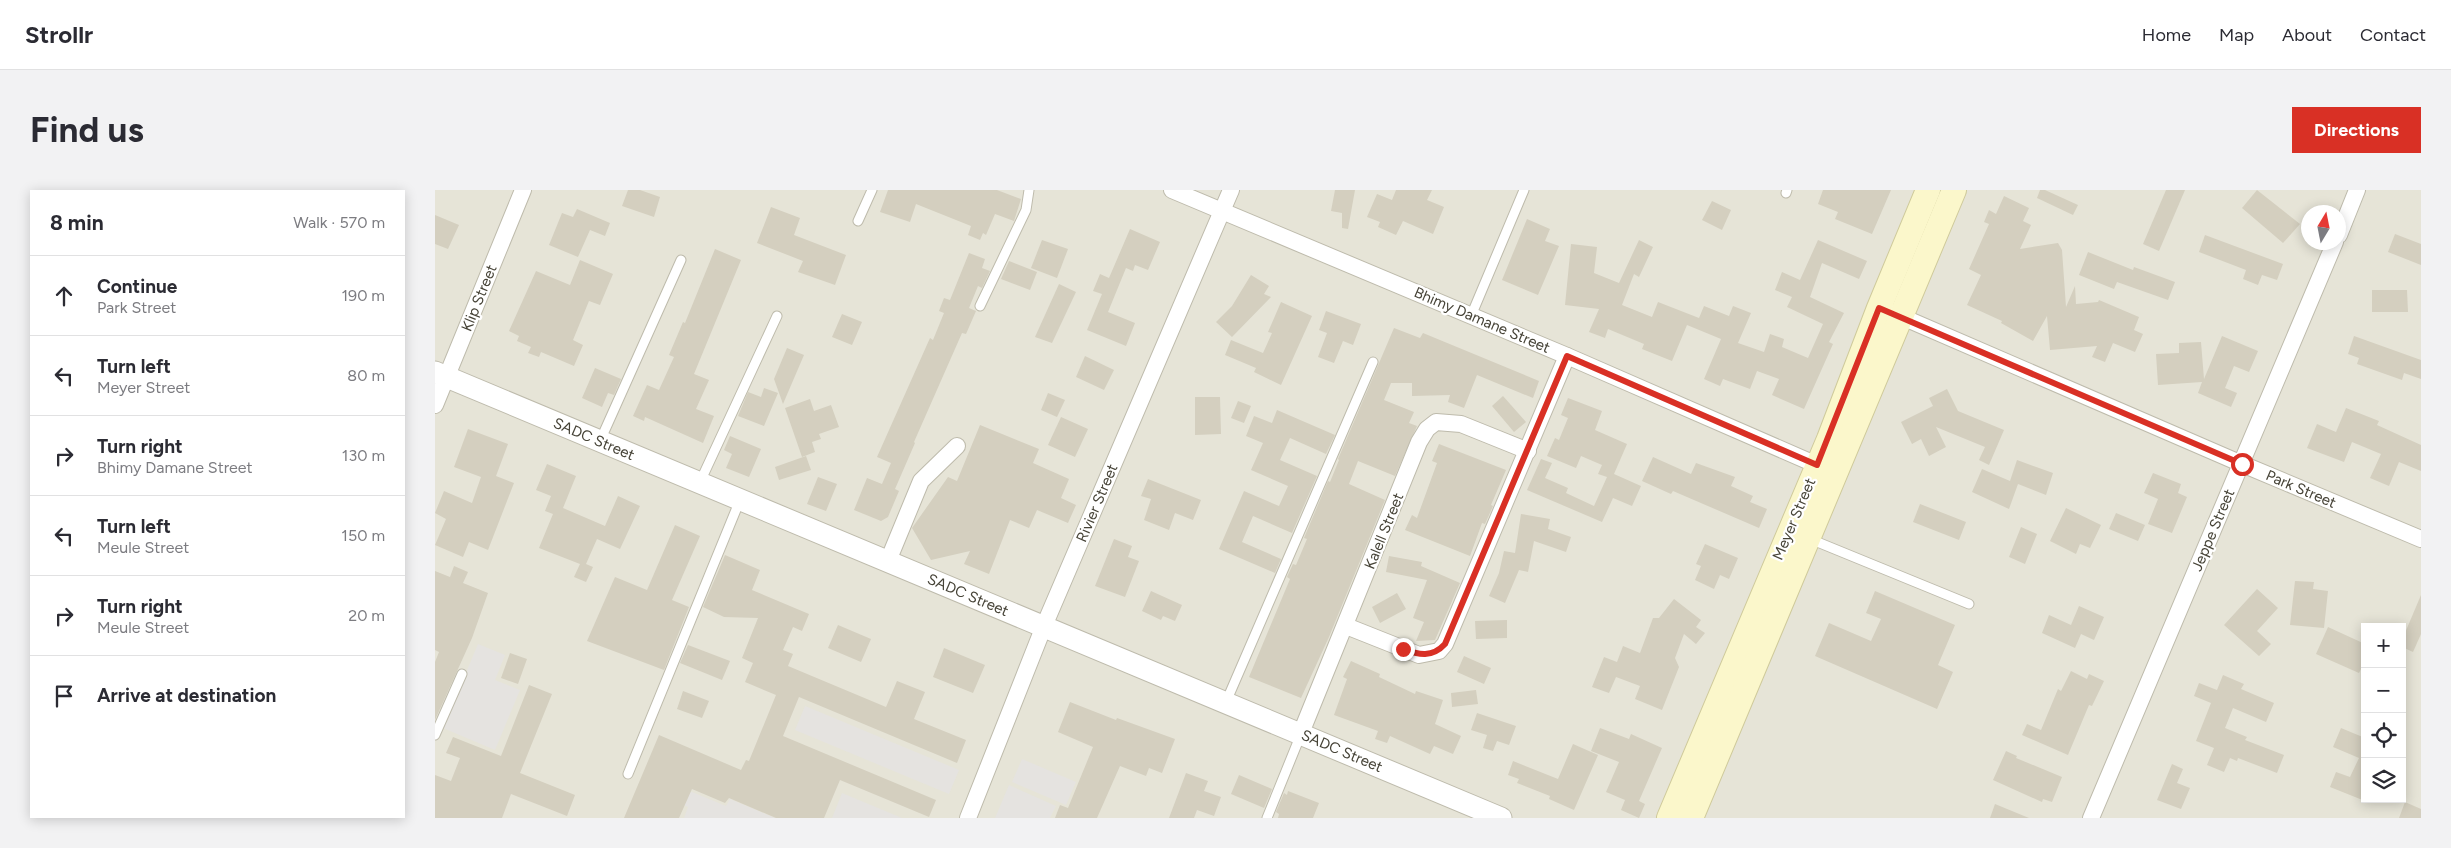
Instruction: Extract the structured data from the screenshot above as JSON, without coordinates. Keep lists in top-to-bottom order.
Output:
{
  "streets": {
    "main road": ["Meyer Street"],
    "street": [
      "Klip Street",
      "Bhimy Damane Street",
      "SADC Street",
      "Park Street",
      "Rivier Street",
      "Jeppe Street",
      "Kalell Street"
    ]
  },
  "crossings": [
    ["Klip Street", "SADC Street"],
    ["Bhimy Damane Street", "Rivier Street"],
    ["Bhimy Damane Street", "Meyer Street"],
    ["SADC Street", "Rivier Street"],
    ["SADC Street", "Kalell Street"],
    ["Park Street", "Meyer Street"],
    ["Park Street", "Jeppe Street"]
  ],
  "north": "top",
  "page": {
    "header": "Strollr",
    "nav": [
      "Home",
      "Map",
      "About",
      "Contact"
    ],
    "buttons": "Directions",
    "title": "Find us",
    "heading": ["8 min", "Walk · 570 m"],
    "list": [
      ["Continue", "Park Street", "190 m"],
      ["Turn left", "Meyer Street", "80 m"],
      ["Turn right", "Bhimy Damane Street", "130 m"],
      ["Turn left", "Meule Street", "150 m"],
      ["Turn right", "Meule Street", "20 m"],
      "Arrive at destination"
    ],
    "map_buttons": ["+", "−"]
  }
}
